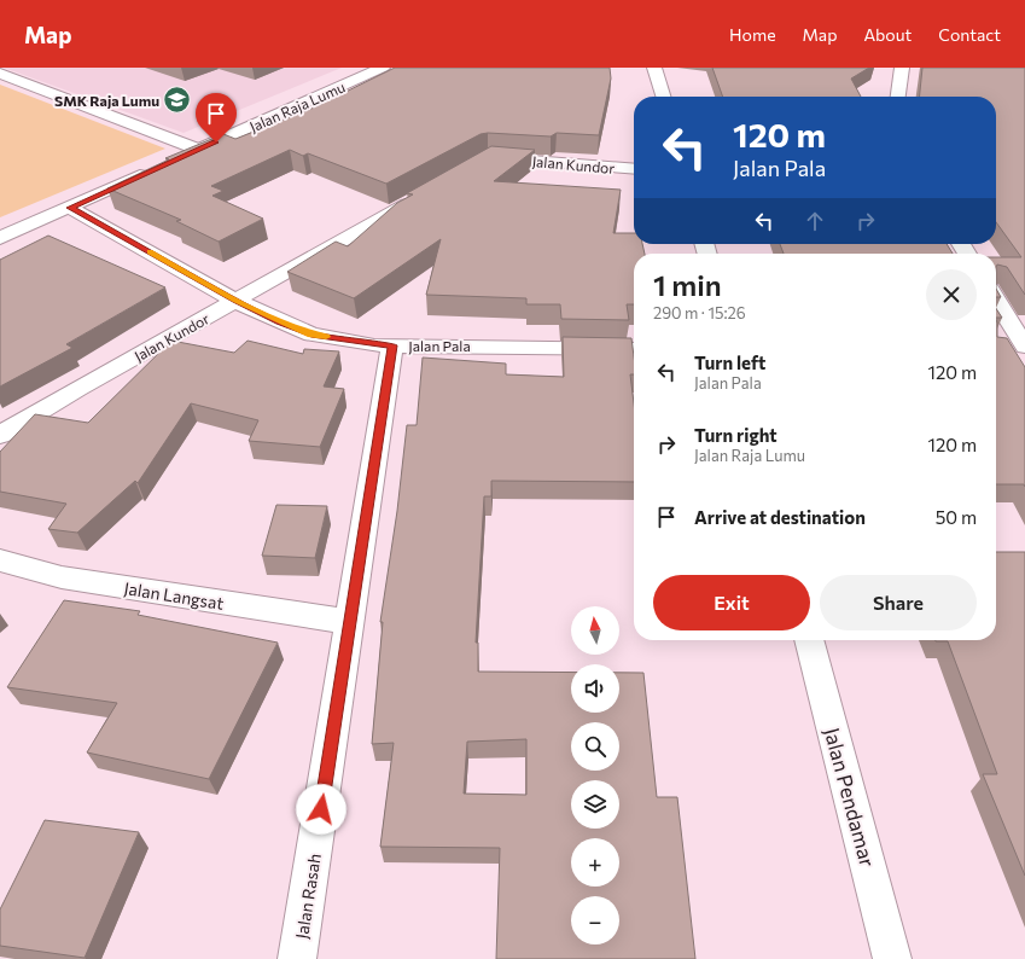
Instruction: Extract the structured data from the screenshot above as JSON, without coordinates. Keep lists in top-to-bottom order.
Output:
{
  "streets": {
    "street": [
      "Jalan Raja Lumu",
      "Jalan Kundor",
      "Jalan Pala",
      "Jalan Langsat",
      "Jalan Pendamar",
      "Jalan Rasah"
    ]
  },
  "crossings": [
    ["Jalan Kundor", "Jalan Pala"],
    ["Jalan Pala", "Jalan Rasah"],
    ["Jalan Langsat", "Jalan Rasah"]
  ],
  "places": {
    "school or university": ["SMK Raja Lumu"]
  },
  "north": "top",
  "page": {
    "header": "Map",
    "nav": [
      "Home",
      "Map",
      "About",
      "Contact"
    ],
    "turn": ["120 m", "Jalan Pala"],
    "heading": ["1 min", "290 m · 15:26"],
    "list": [
      {
        "name": "Turn left",
        "note": "Jalan Pala",
        "value": "120 m"
      },
      {
        "name": "Turn right",
        "note": "Jalan Raja Lumu",
        "value": "120 m"
      },
      {
        "name": "Arrive at destination",
        "value": "50 m"
      }
    ],
    "buttons": ["Exit", "Share"],
    "map_buttons": ["+", "−"]
  }
}
